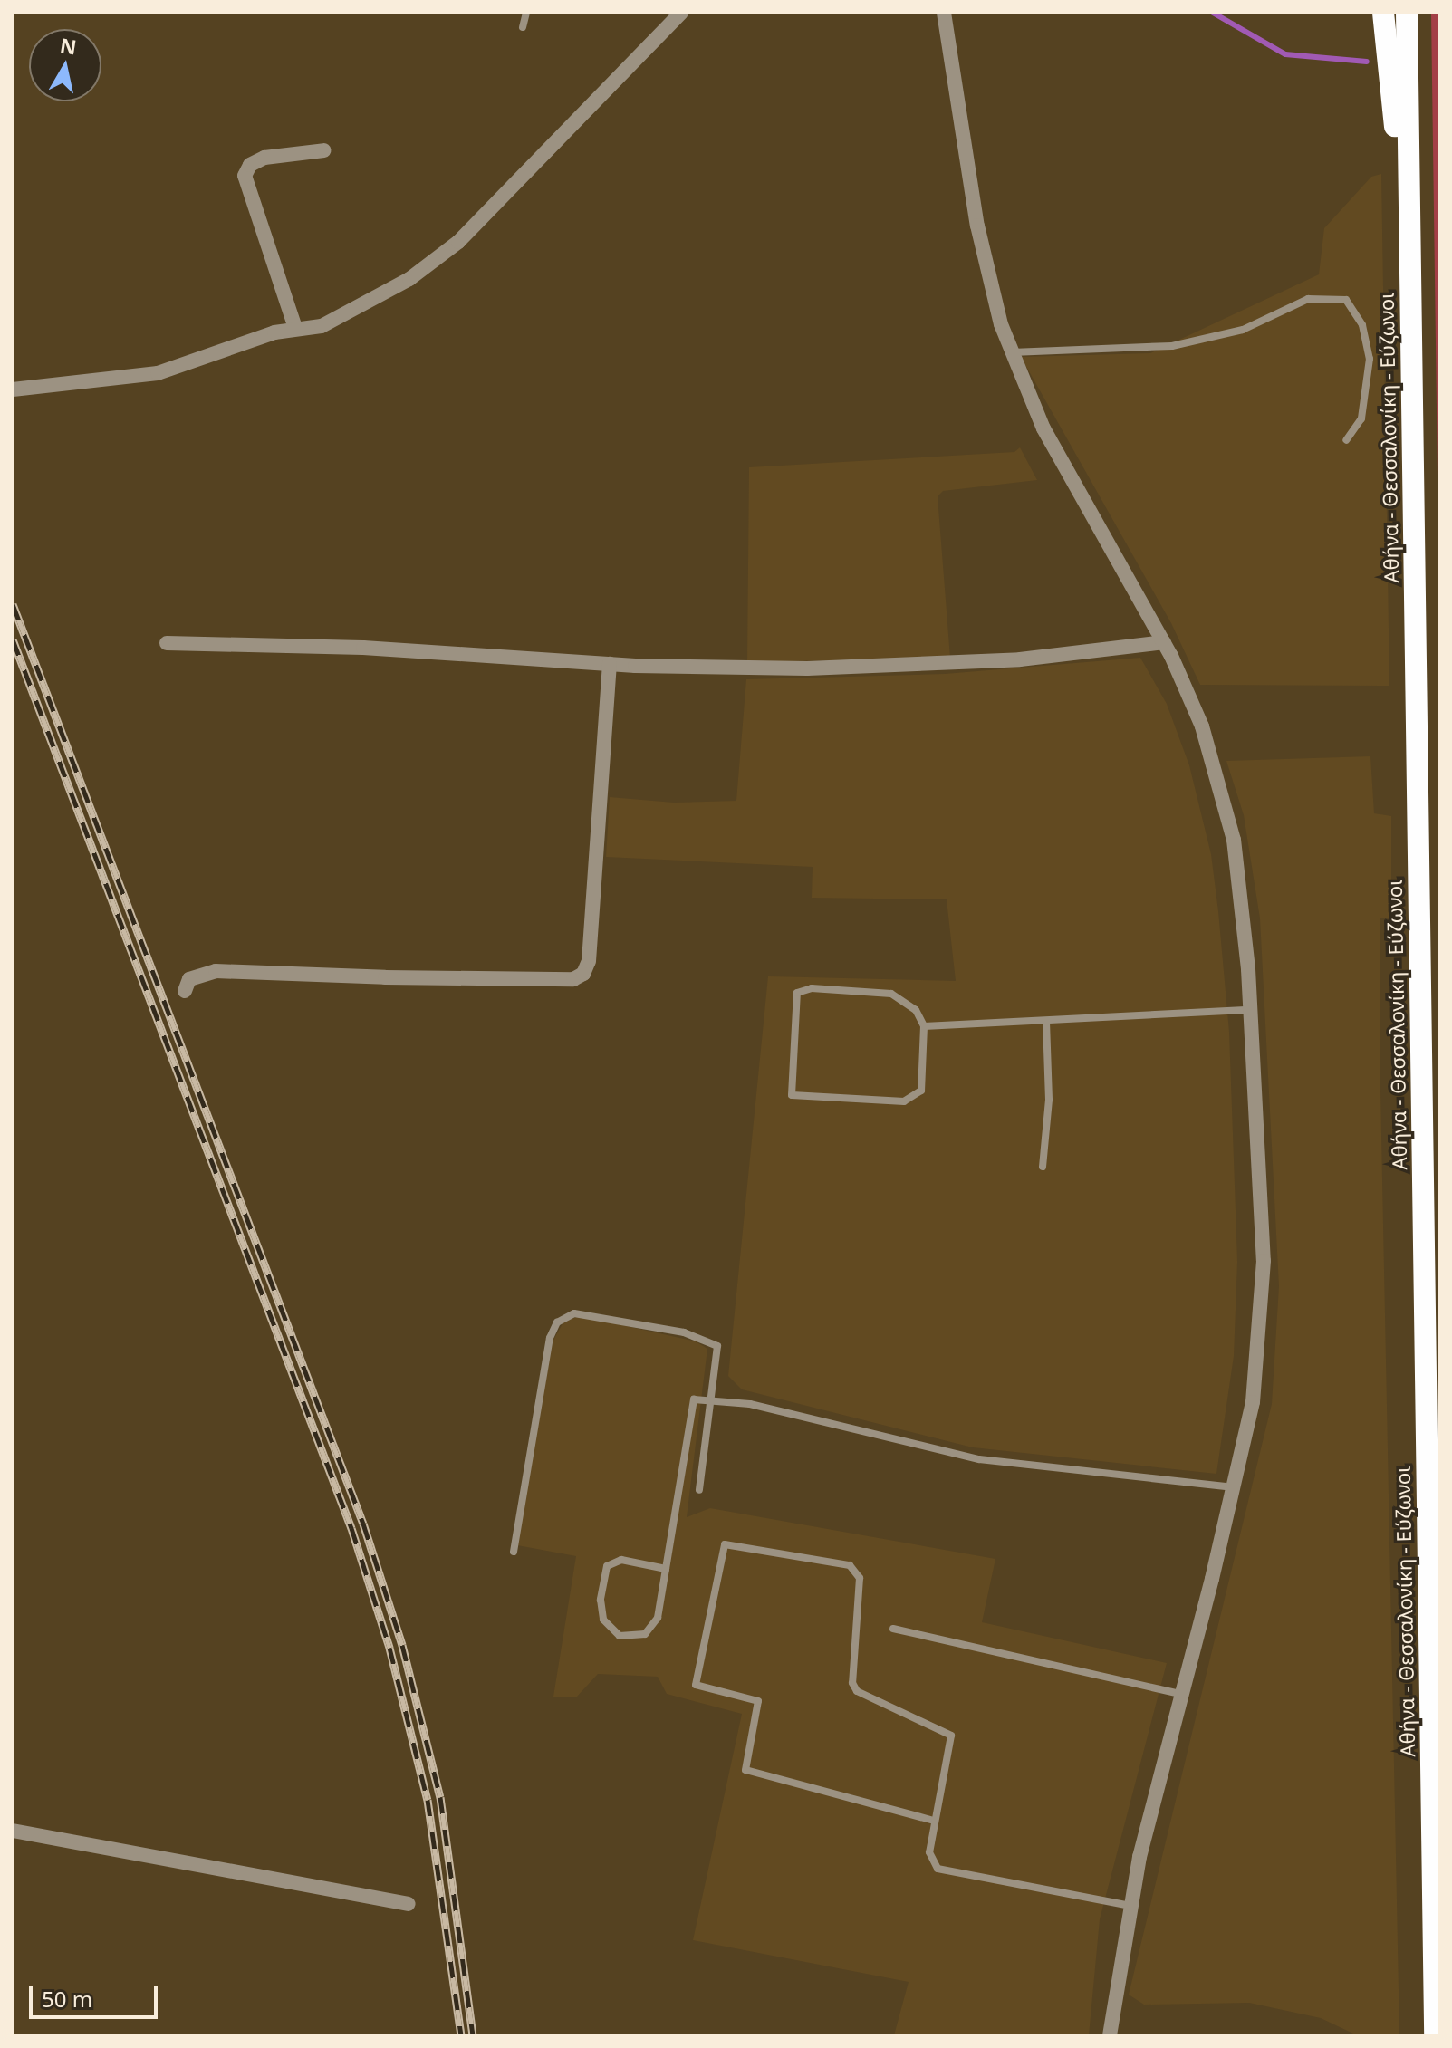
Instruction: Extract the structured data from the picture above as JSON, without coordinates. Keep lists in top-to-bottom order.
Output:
{
  "streets": {
    "highway": ["Αθήνα - Θεσσαλονίκη - Εύζωνοι"]
  },
  "scale_bar": "50 m",
  "north": "top"
}
